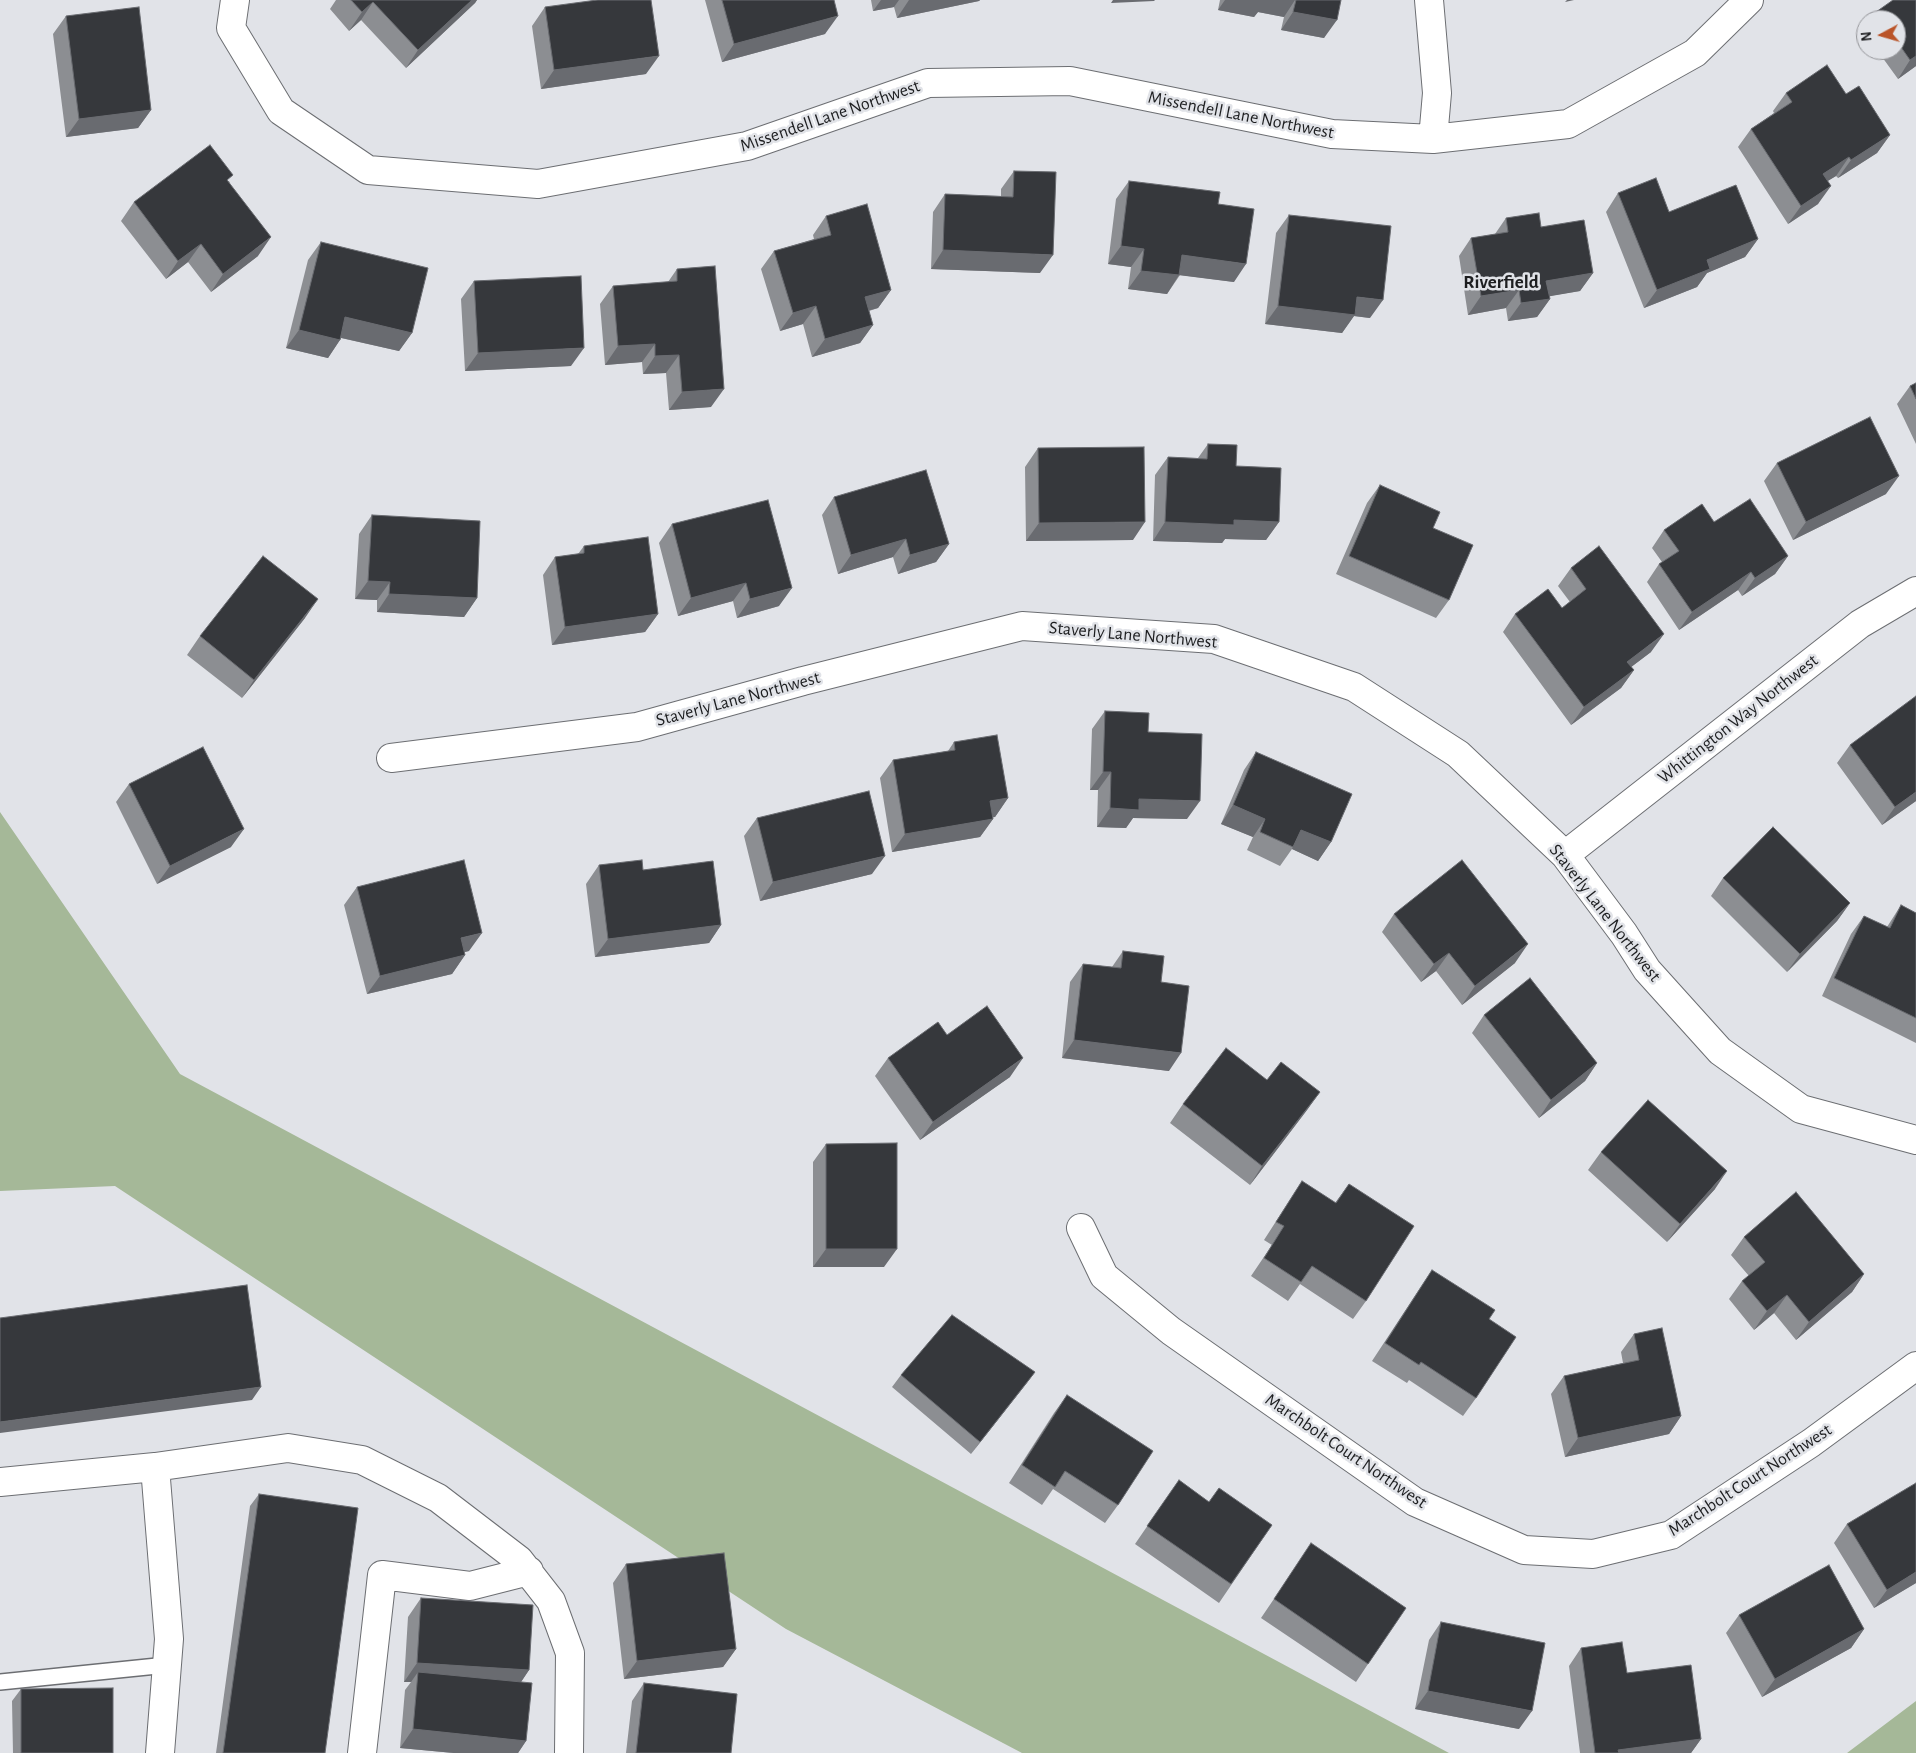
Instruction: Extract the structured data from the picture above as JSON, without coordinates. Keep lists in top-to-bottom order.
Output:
{
  "streets": {
    "street": [
      "Missendell Lane Northwest",
      "Staverly Lane Northwest",
      "Whittington Way Northwest",
      "Marchbolt Court Northwest"
    ]
  },
  "crossings": [
    ["Staverly Lane Northwest", "Whittington Way Northwest"]
  ],
  "districts": ["Riverfield"],
  "north": "left"
}
